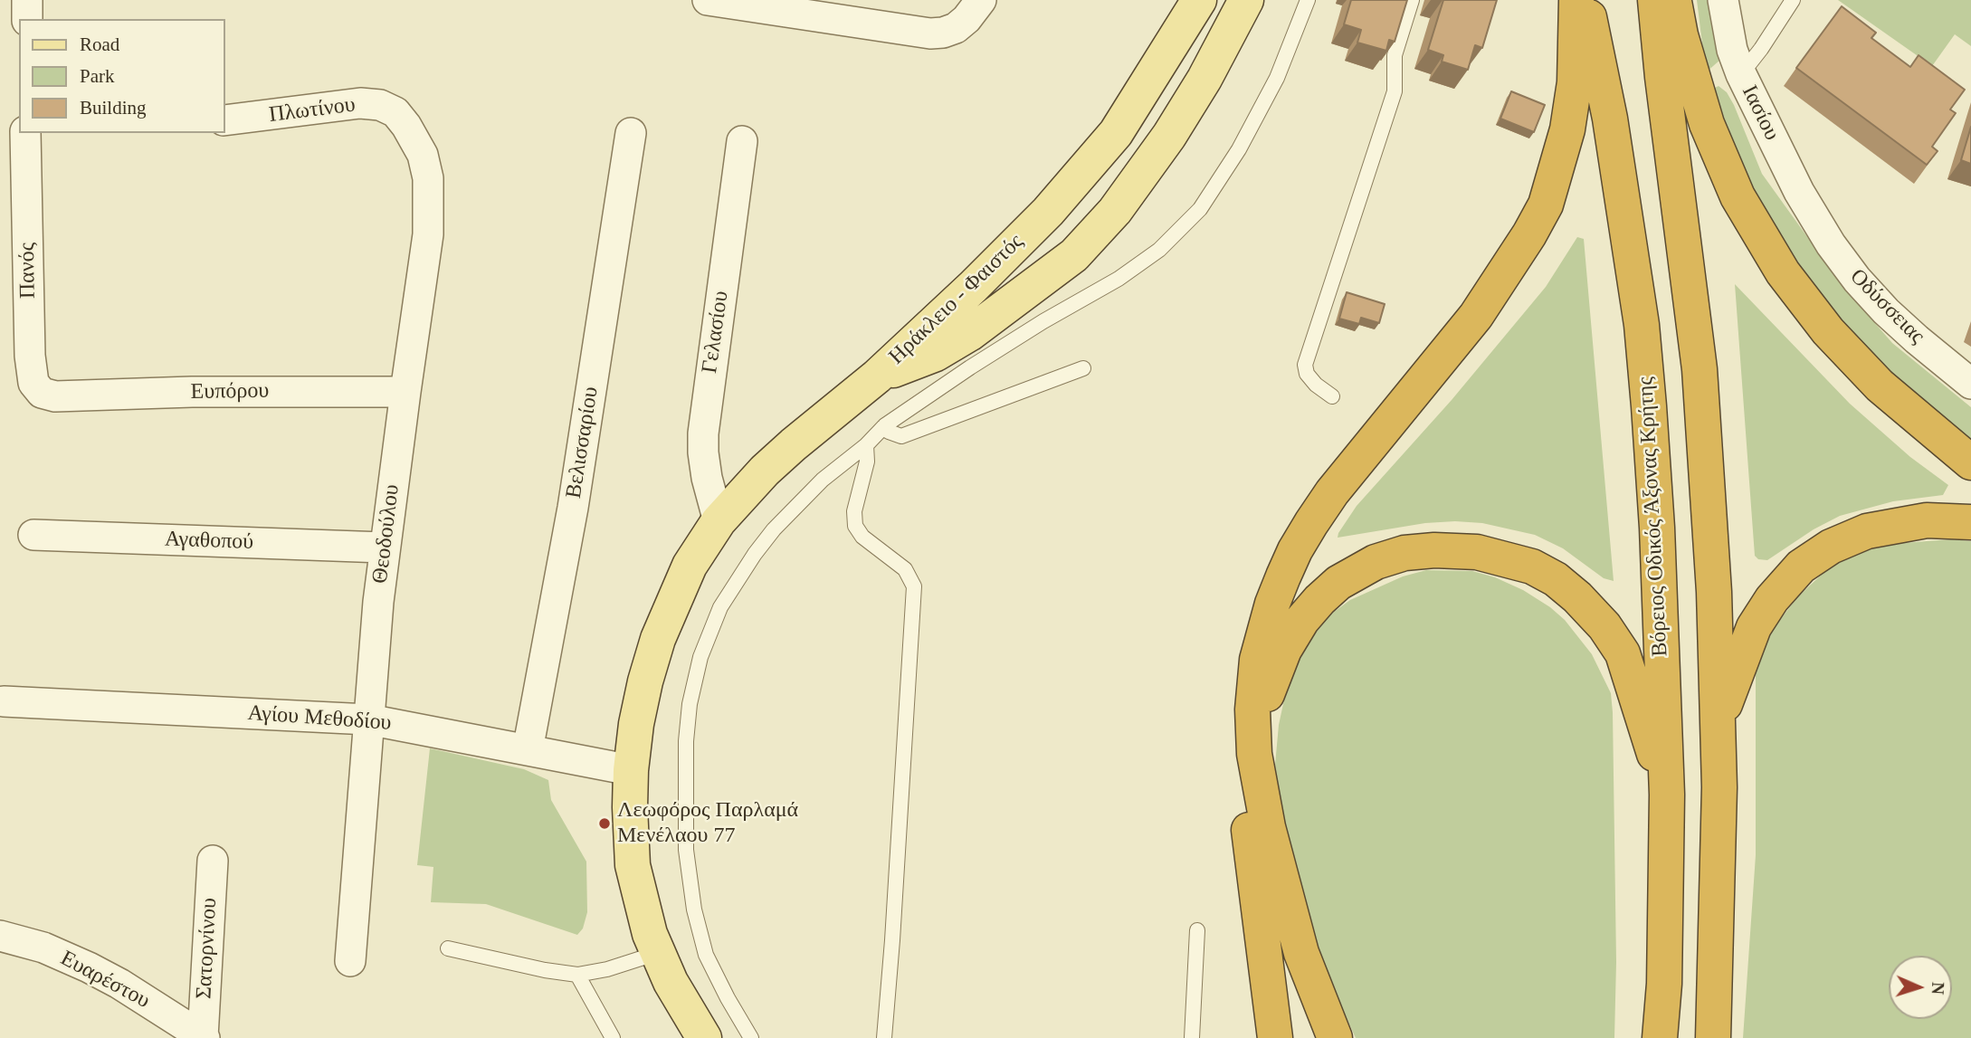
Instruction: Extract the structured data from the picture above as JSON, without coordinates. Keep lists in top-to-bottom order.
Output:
{
  "streets": {
    "highway": ["Βόρειος Οδικός Άξονας Κρήτης"],
    "main road": ["Ηράκλειο - Φαιστός"],
    "street": [
      "Πλωτίνου",
      "Ιασίου",
      "Πανός",
      "Οδύσσειας",
      "Γελασίου",
      "Ευπόρου",
      "Βελισσαρίου",
      "Θεοδούλου",
      "Αγαθοπού",
      "Αγίου Μεθοδίου",
      "Σατορνίνου",
      "Ευαρέστου"
    ]
  },
  "crossings": [
    ["Πλωτίνου", "Θεοδούλου"],
    ["Ιασίου", "Οδύσσειας"],
    ["Πανός", "Ευπόρου"],
    ["Ευπόρου", "Θεοδούλου"],
    ["Βελισσαρίου", "Αγίου Μεθοδίου"],
    ["Θεοδούλου", "Αγαθοπού"],
    ["Θεοδούλου", "Αγίου Μεθοδίου"],
    ["Σατορνίνου", "Ευαρέστου"]
  ],
  "places": ["Λεωφόρος Παρλαμά Μενέλαου 77"],
  "legend": ["Road", "Park", "Building"],
  "north": "right"
}
